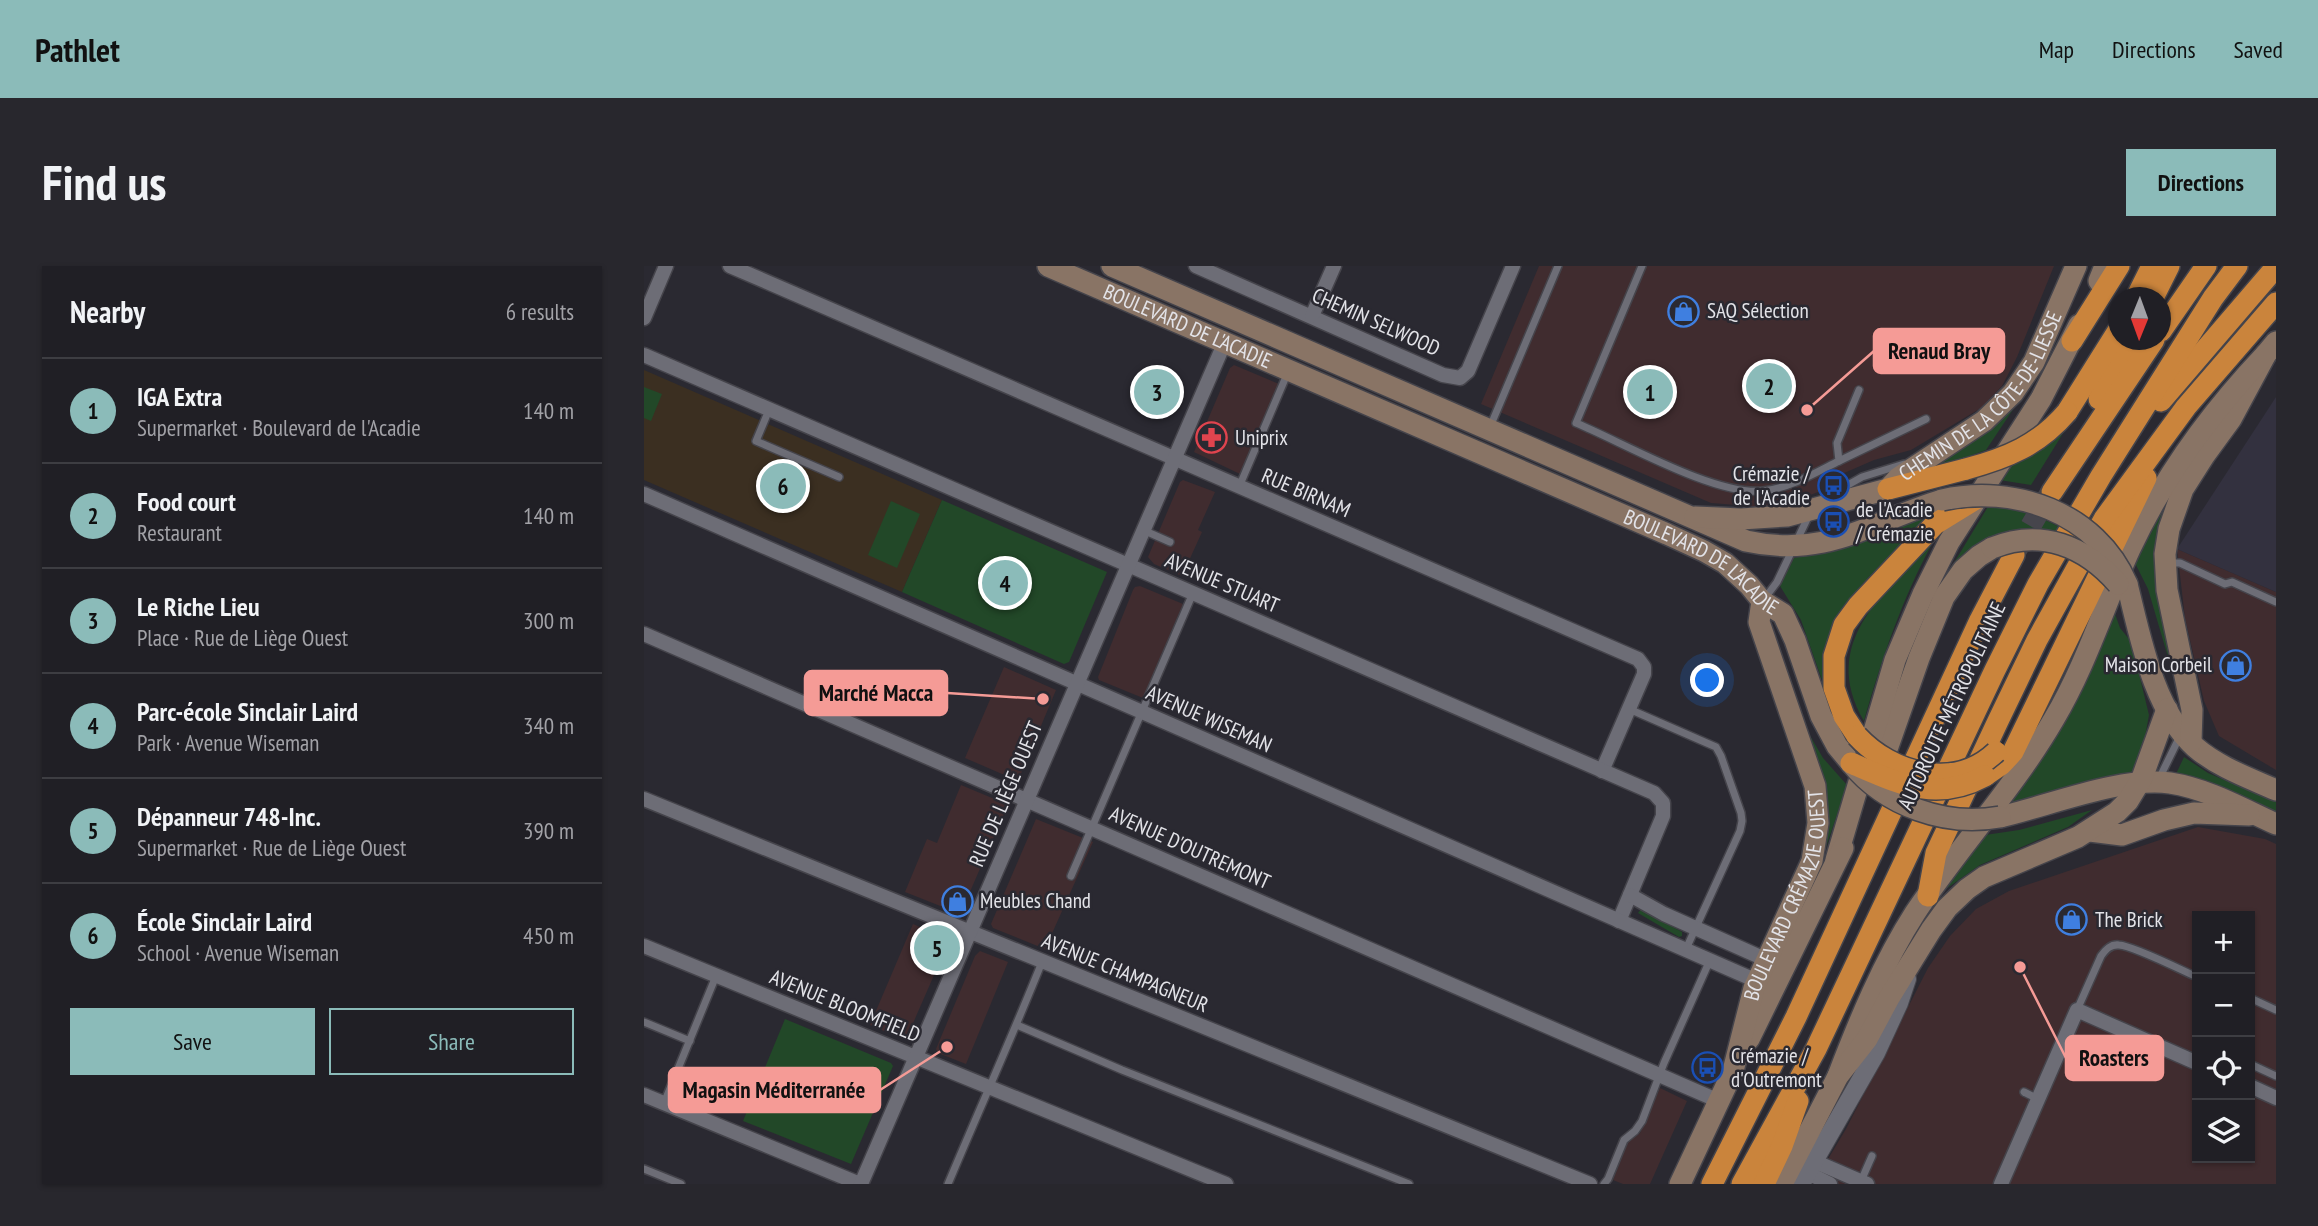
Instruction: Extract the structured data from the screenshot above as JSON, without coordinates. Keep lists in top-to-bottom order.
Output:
{
  "streets": {
    "highway": ["AUTOROUTE MÉTROPOLITAINE"],
    "main road": ["BOULEVARD DE L'ACADIE", "CHEMIN DE LA CÔTE-DE-LIESSE", "BOULEVARD CRÉMAZIE OUEST"],
    "street": [
      "CHEMIN SELWOOD",
      "RUE BIRNAM",
      "AVENUE STUART",
      "AVENUE WISEMAN",
      "RUE DE LIÈGE OUEST",
      "AVENUE D'OUTREMONT",
      "AVENUE CHAMPAGNEUR",
      "AVENUE BLOOMFIELD"
    ]
  },
  "crossings": [
    ["BOULEVARD DE L'ACADIE", "CHEMIN DE LA CÔTE-DE-LIESSE"],
    ["BOULEVARD DE L'ACADIE", "RUE DE LIÈGE OUEST"],
    ["BOULEVARD DE L'ACADIE", "BOULEVARD CRÉMAZIE OUEST"],
    ["RUE BIRNAM", "AVENUE STUART"],
    ["RUE BIRNAM", "RUE DE LIÈGE OUEST"],
    ["AVENUE STUART", "AVENUE WISEMAN"],
    ["AVENUE STUART", "RUE DE LIÈGE OUEST"],
    ["AVENUE WISEMAN", "RUE DE LIÈGE OUEST"],
    ["AVENUE WISEMAN", "BOULEVARD CRÉMAZIE OUEST"],
    ["RUE DE LIÈGE OUEST", "AVENUE D'OUTREMONT"],
    ["RUE DE LIÈGE OUEST", "AVENUE CHAMPAGNEUR"],
    ["RUE DE LIÈGE OUEST", "AVENUE BLOOMFIELD"],
    ["AVENUE D'OUTREMONT", "BOULEVARD CRÉMAZIE OUEST"]
  ],
  "places": {
    "shop": [
      "SAQ Sélection",
      "Maison Corbeil",
      "Meubles Chand",
      "The Brick"
    ],
    "other": [
      "Renaud Bray",
      "Marché Macca",
      "Roasters",
      "Magasin Méditerranée"
    ],
    "pharmacy": ["Uniprix"],
    "bus stop": ["Crémazie / de l'Acadie", "de l'Acadie / Crémazie", "Crémazie / d'Outremont"]
  },
  "north": "bottom",
  "page": {
    "header": "Pathlet",
    "nav": ["Map", "Directions", "Saved"],
    "buttons": [
      "Directions",
      ["Save", "Share"]
    ],
    "title": "Find us",
    "heading": ["Nearby", "6 results"],
    "list": [
      {
        "mark": "1",
        "name": "IGA Extra",
        "note": "Supermarket · Boulevard de l'Acadie",
        "value": "140 m"
      },
      {
        "mark": "2",
        "name": "Food court",
        "note": "Restaurant",
        "value": "140 m"
      },
      {
        "mark": "3",
        "name": "Le Riche Lieu",
        "note": "Place · Rue de Liège Ouest",
        "value": "300 m"
      },
      {
        "mark": "4",
        "name": "Parc-école Sinclair Laird",
        "note": "Park · Avenue Wiseman",
        "value": "340 m"
      },
      {
        "mark": "5",
        "name": "Dépanneur 748-Inc.",
        "note": "Supermarket · Rue de Liège Ouest",
        "value": "390 m"
      },
      {
        "mark": "6",
        "name": "École Sinclair Laird",
        "note": "School · Avenue Wiseman",
        "value": "450 m"
      }
    ],
    "pins": [
      "2",
      "1",
      "3",
      "6",
      "4",
      "5"
    ],
    "map_buttons": ["+", "−"]
  }
}
